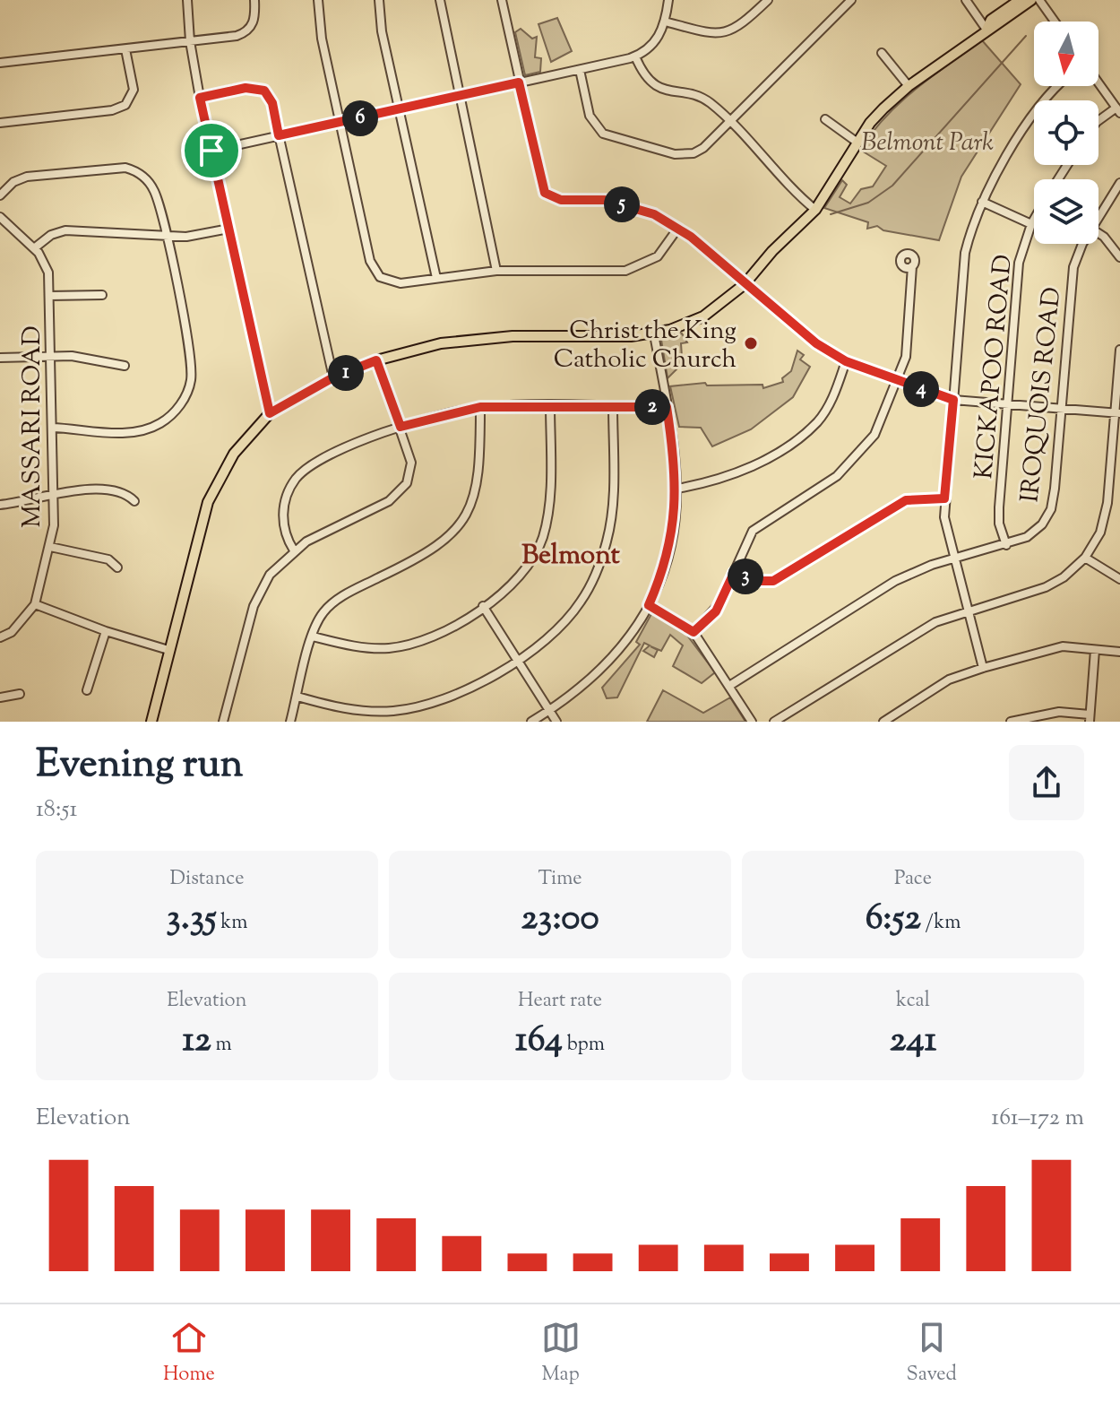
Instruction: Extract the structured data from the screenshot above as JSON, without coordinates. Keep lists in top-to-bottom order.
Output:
{
  "streets": {
    "street": ["KICKAPOO ROAD", "IROQUOIS ROAD", "MASSARI ROAD"]
  },
  "crossings": [
    ["KICKAPOO ROAD", "IROQUOIS ROAD"]
  ],
  "districts": ["Belmont"],
  "parks": ["Belmont Park"],
  "places": ["Christ the King Catholic Church"],
  "north": "bottom",
  "page": {
    "pins": [
      "6",
      "5",
      "1",
      "4",
      "2",
      "3"
    ],
    "heading": ["Evening run", "18:51"],
    "stats": [
      ["Distance", "3.35 km"],
      ["Time", "23:00"],
      ["Pace", "6:52 /km"],
      ["Elevation", "12 m"],
      ["Heart rate", "164 bpm"],
      ["kcal", "241"]
    ],
    "chart": ["Elevation", "161–172 m"],
    "tabs": ["Home", "Map", "Saved"]
  }
}
